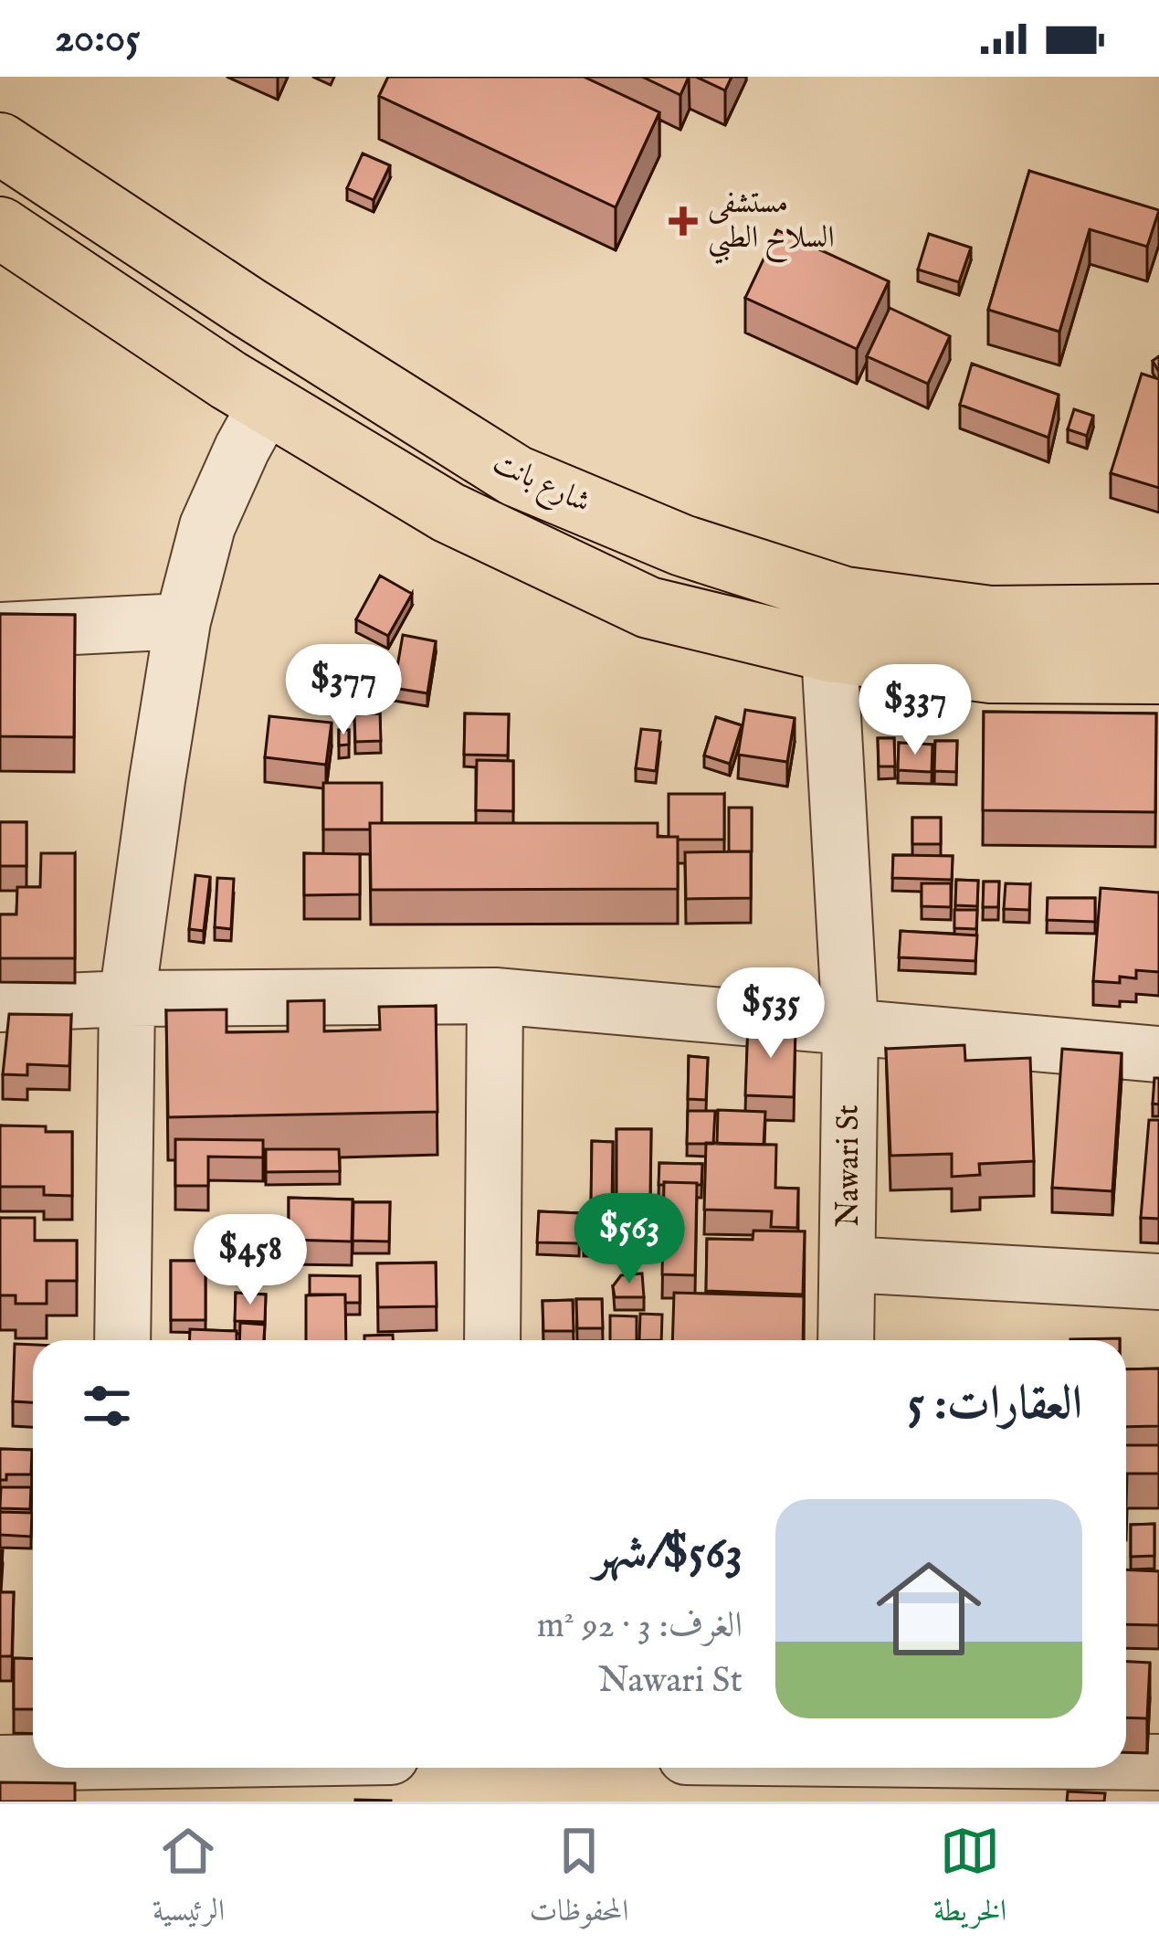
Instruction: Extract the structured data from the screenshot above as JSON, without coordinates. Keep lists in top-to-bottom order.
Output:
{
  "streets": {
    "main road": ["شارع بانت"],
    "street": ["Nawari St"]
  },
  "places": {
    "health": ["مستشفى السلاح الطبي"]
  },
  "page": {
    "status": "20:05",
    "price": [
      "$377",
      "$337",
      "$535",
      "$563",
      "$458"
    ],
    "heading": "العقارات: 5",
    "list": [
      {
        "name": "$563/شهر",
        "note": "الغرف: 3 · 92 m² · Nawari St"
      }
    ],
    "tabs": ["الخريطة", "المحفوظات", "الرئيسية"]
  }
}
